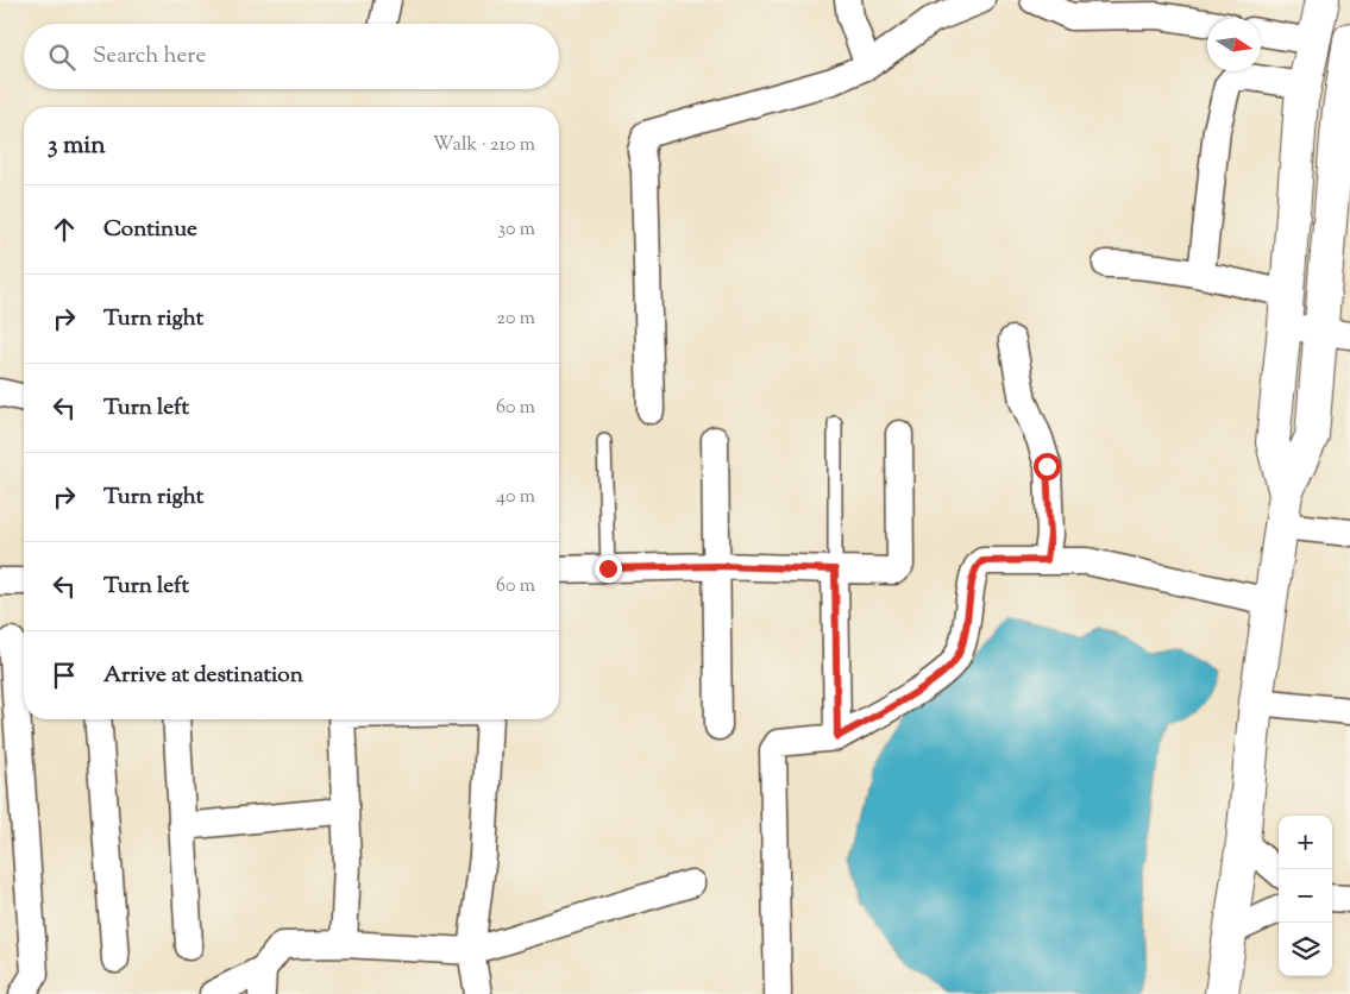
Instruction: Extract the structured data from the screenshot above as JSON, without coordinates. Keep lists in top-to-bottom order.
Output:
{
  "north": "right",
  "page": {
    "search": "Search here",
    "heading": ["3 min", "Walk · 210 m"],
    "list": [
      ["Continue", "30 m"],
      ["Turn right", "20 m"],
      ["Turn left", "60 m"],
      ["Turn right", "40 m"],
      ["Turn left", "60 m"],
      "Arrive at destination"
    ],
    "map_buttons": ["+", "−"]
  }
}
